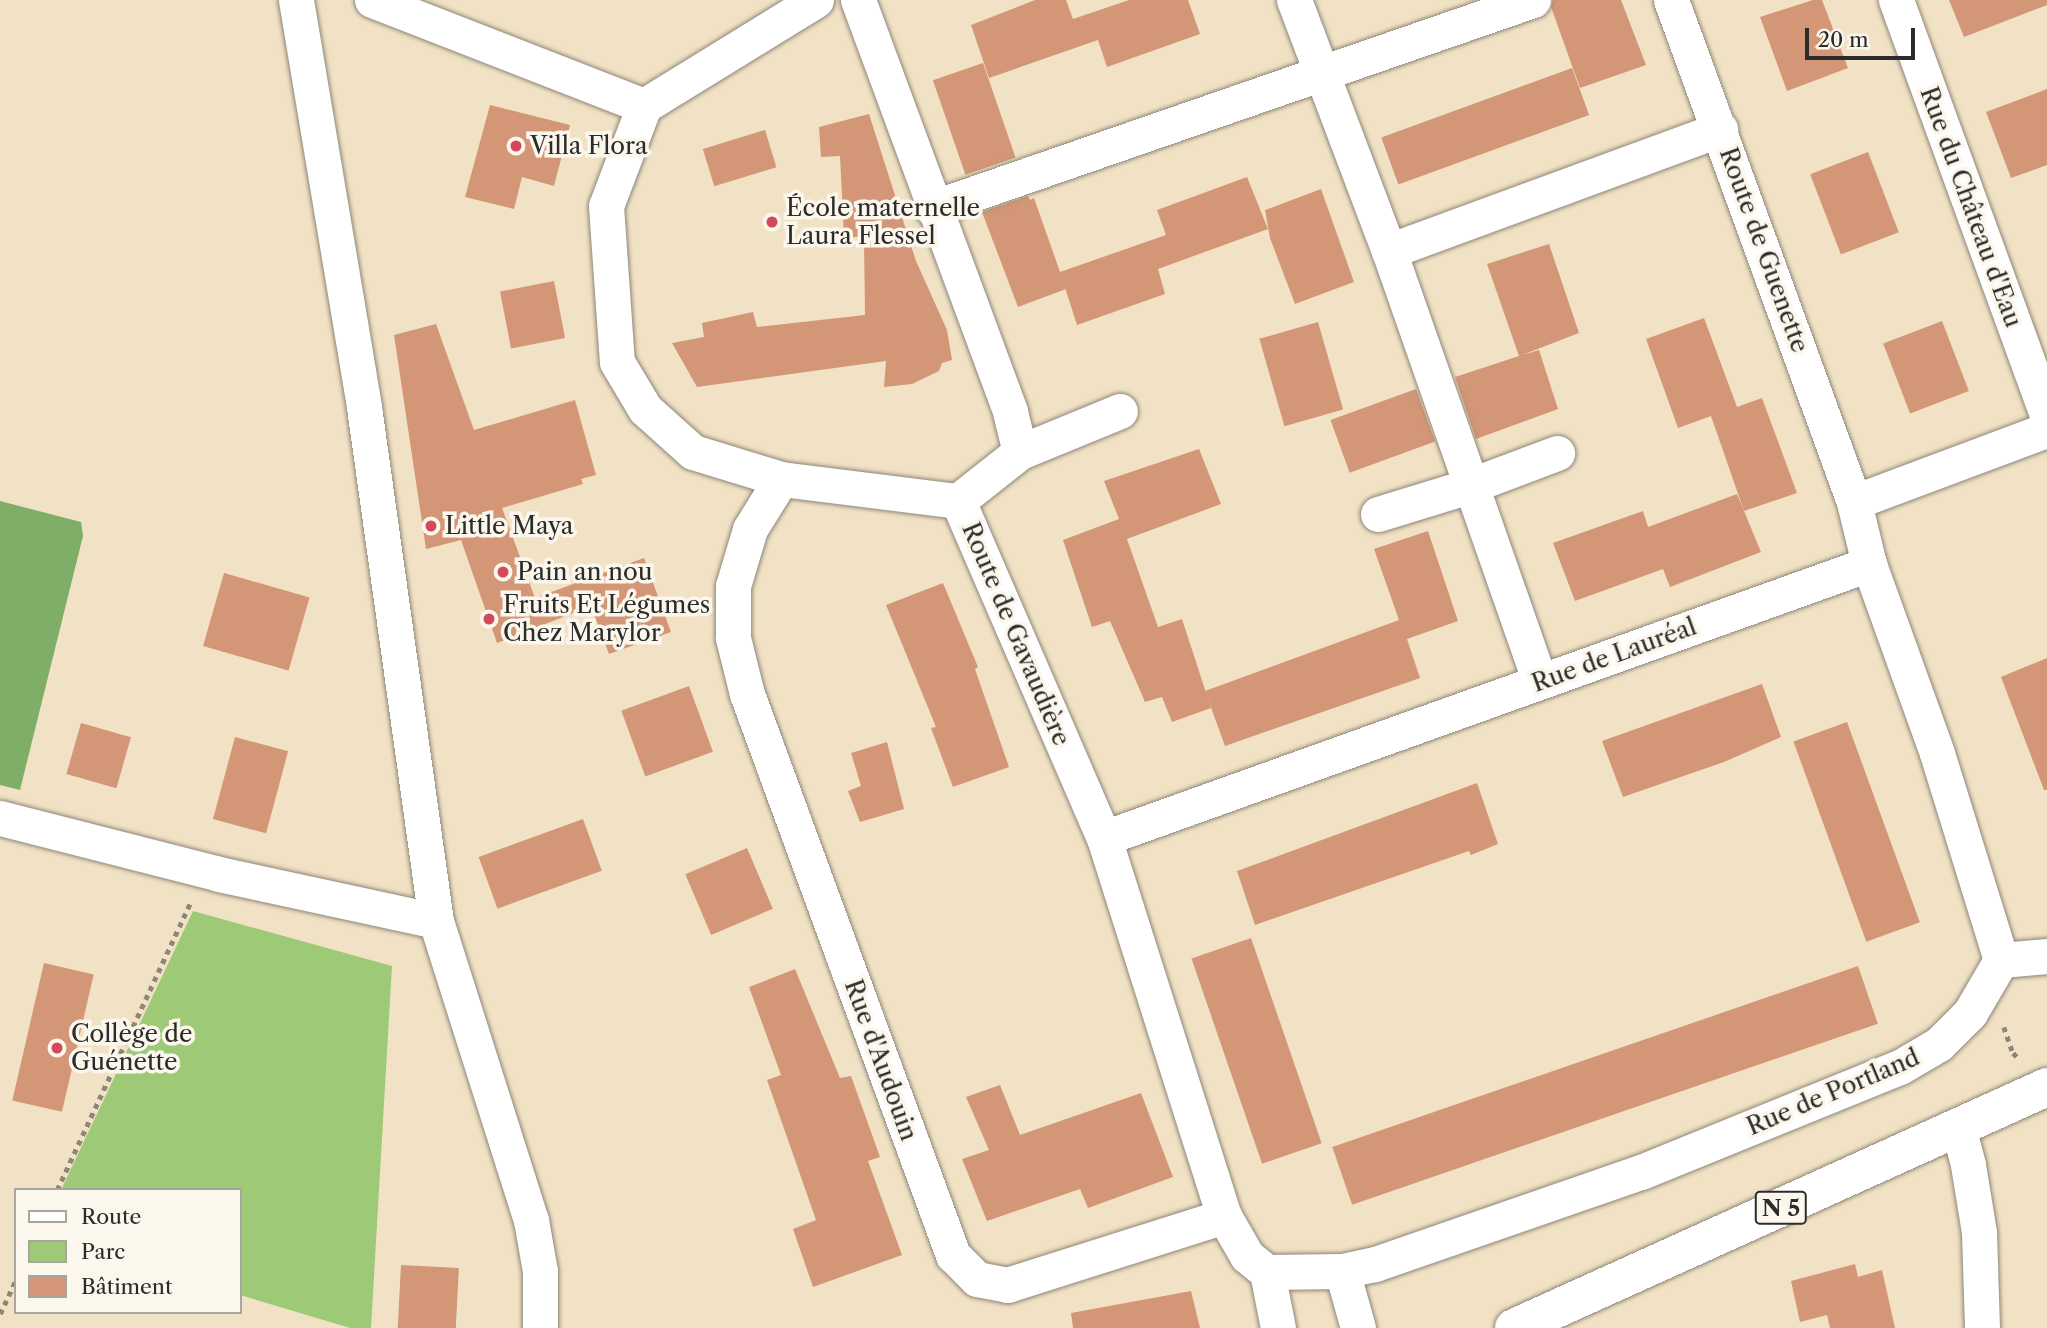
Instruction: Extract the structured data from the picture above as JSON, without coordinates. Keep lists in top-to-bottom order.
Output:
{
  "streets": {
    "main road": ["N 5"],
    "street": [
      "Rue du Château d'Eau",
      "Route de Guenette",
      "Route de Gavaudière",
      "Rue de Lauréal",
      "Rue d'Audouin",
      "Rue de Portland"
    ]
  },
  "crossings": [
    ["Route de Gavaudière", "Rue de Lauréal"],
    ["Route de Gavaudière", "Rue d'Audouin"],
    ["Route de Gavaudière", "Rue de Portland"]
  ],
  "places": [
    "Villa Flora",
    "École maternelle Laura Flessel",
    "Little Maya",
    "Pain an nou",
    "Fruits Et Légumes Chez Marylor",
    "Collège de Guénette"
  ],
  "legend": ["Route", "Parc", "Bâtiment"],
  "scale_bar": "20 m"
}
